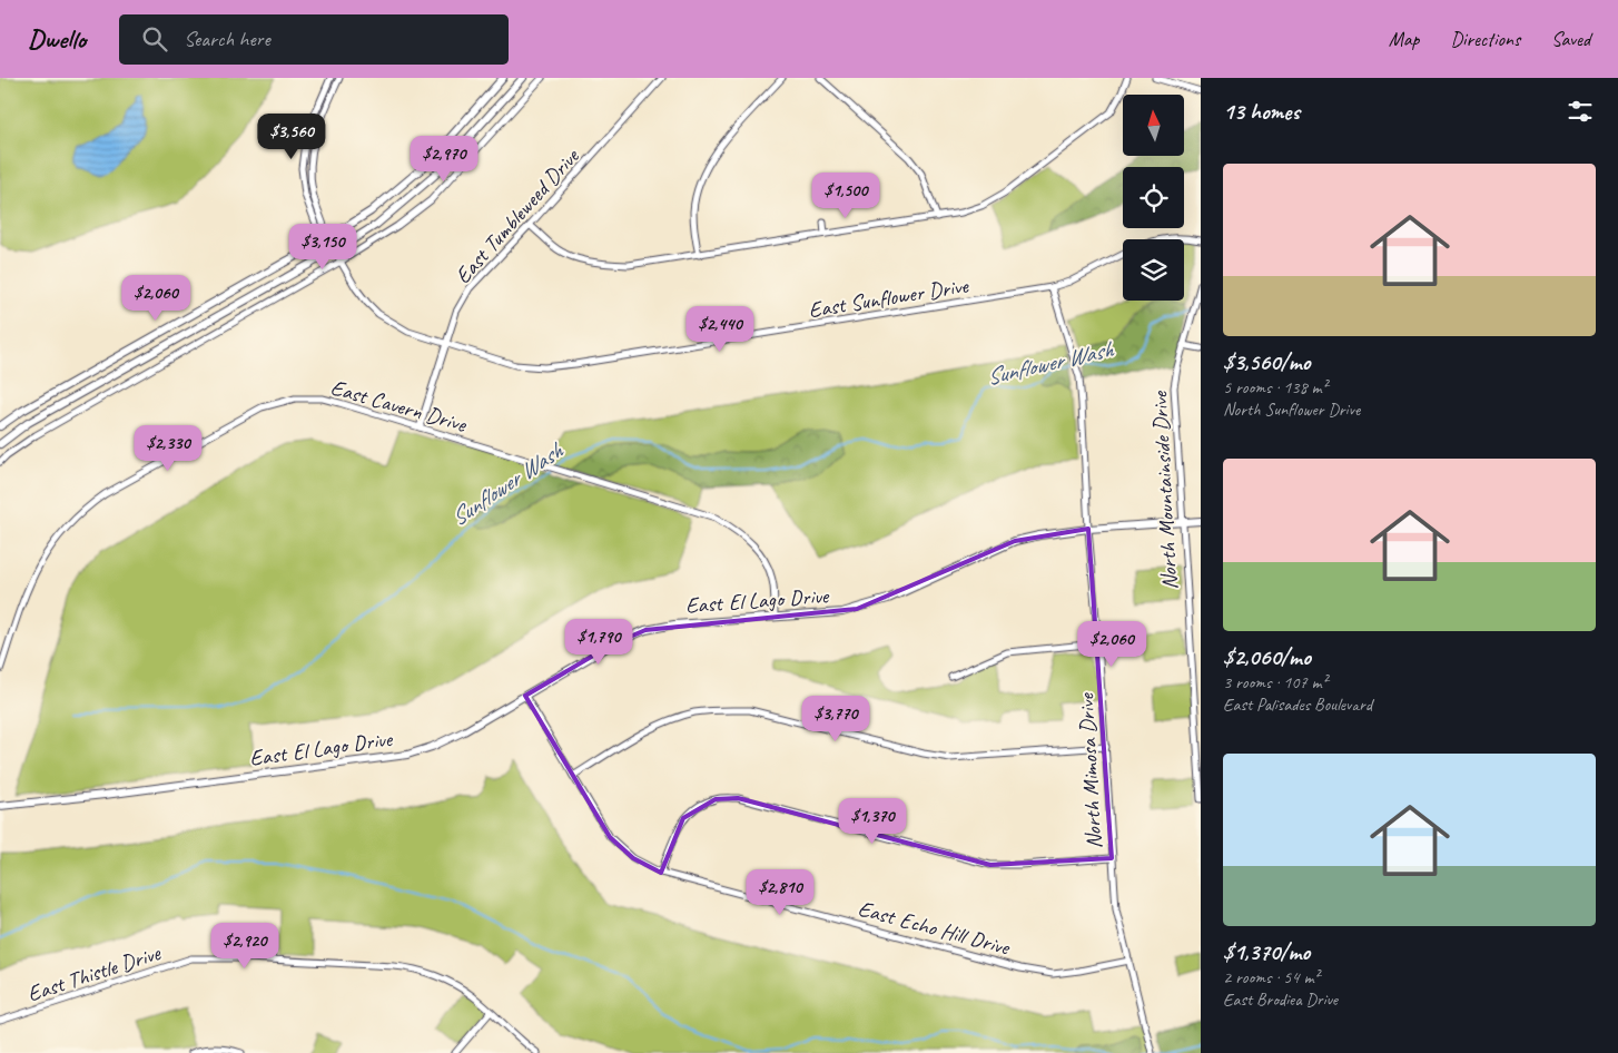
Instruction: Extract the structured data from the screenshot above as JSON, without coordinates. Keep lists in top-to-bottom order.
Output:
{
  "streets": {
    "street": [
      "East Tumbleweed Drive",
      "East Sunflower Drive",
      "East Cavern Drive",
      "North Mountainside Drive",
      "East El Lago Drive",
      "North Mimosa Drive",
      "East Echo Hill Drive",
      "East Thistle Drive"
    ]
  },
  "crossings": [
    ["East Tumbleweed Drive", "East Sunflower Drive"],
    ["East Tumbleweed Drive", "East Cavern Drive"],
    ["East Sunflower Drive", "North Mimosa Drive"],
    ["East Cavern Drive", "East El Lago Drive"],
    ["North Mountainside Drive", "East El Lago Drive"],
    ["East El Lago Drive", "North Mimosa Drive"],
    ["East El Lago Drive", "East Echo Hill Drive"],
    ["North Mimosa Drive", "East Echo Hill Drive"]
  ],
  "water": ["Sunflower Wash"],
  "north": "top",
  "page": {
    "header": "Dwello",
    "search": "Search here",
    "nav": ["Map", "Directions", "Saved"],
    "heading": "13 homes",
    "price": [
      "$3,560",
      "$2,970",
      "$1,500",
      "$3,150",
      "$2,060",
      "$2,440",
      "$2,330",
      "$1,790",
      "$2,060",
      "$3,770",
      "$1,370",
      "$2,810",
      "$2,920"
    ],
    "list": [
      {
        "name": "$3,560/mo",
        "note": "5 rooms · 138 m² · North Sunflower Drive"
      },
      {
        "name": "$2,060/mo",
        "note": "3 rooms · 107 m² · East Palisades Boulevard"
      },
      {
        "name": "$1,370/mo",
        "note": "2 rooms · 54 m² · East Brodiea Drive"
      }
    ]
  }
}
